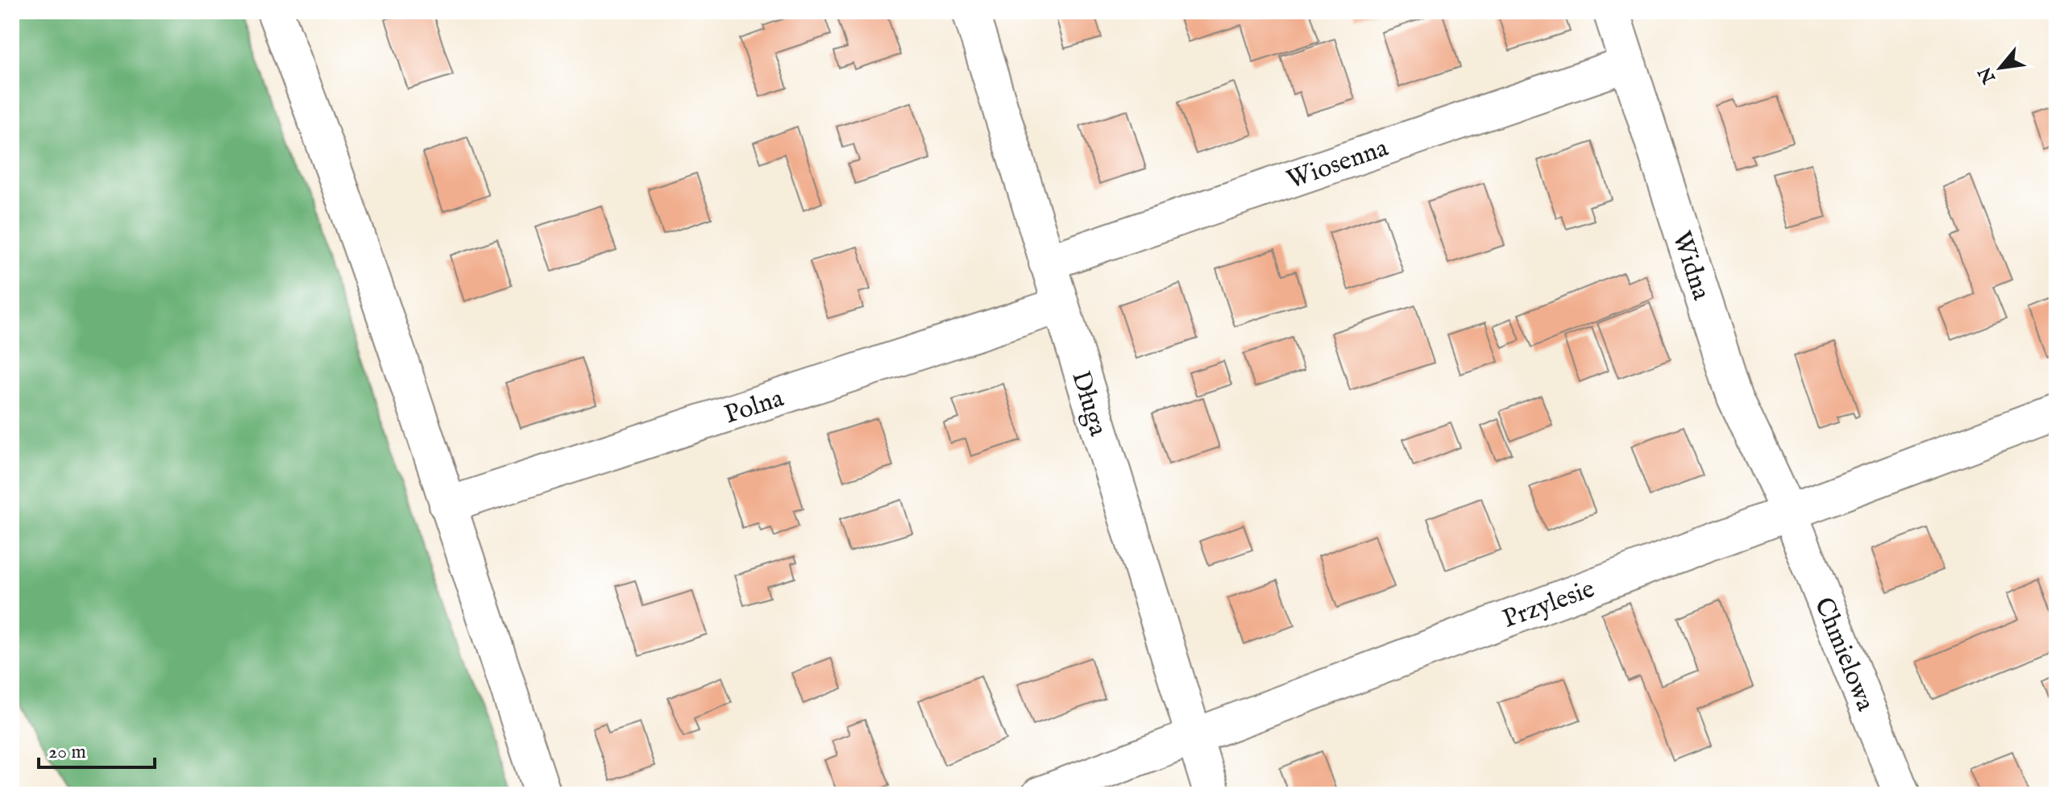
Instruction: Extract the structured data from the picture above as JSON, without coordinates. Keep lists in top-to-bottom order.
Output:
{
  "streets": {
    "street": [
      "Wiosenna",
      "Widna",
      "Długa",
      "Polna",
      "Przylesie",
      "Chmielowa"
    ]
  },
  "crossings": [
    ["Wiosenna", "Widna"],
    ["Wiosenna", "Długa"],
    ["Widna", "Przylesie"],
    ["Widna", "Chmielowa"],
    ["Długa", "Polna"],
    ["Długa", "Przylesie"],
    ["Przylesie", "Chmielowa"]
  ],
  "scale_bar": "20 m",
  "north": "bottom left"
}
